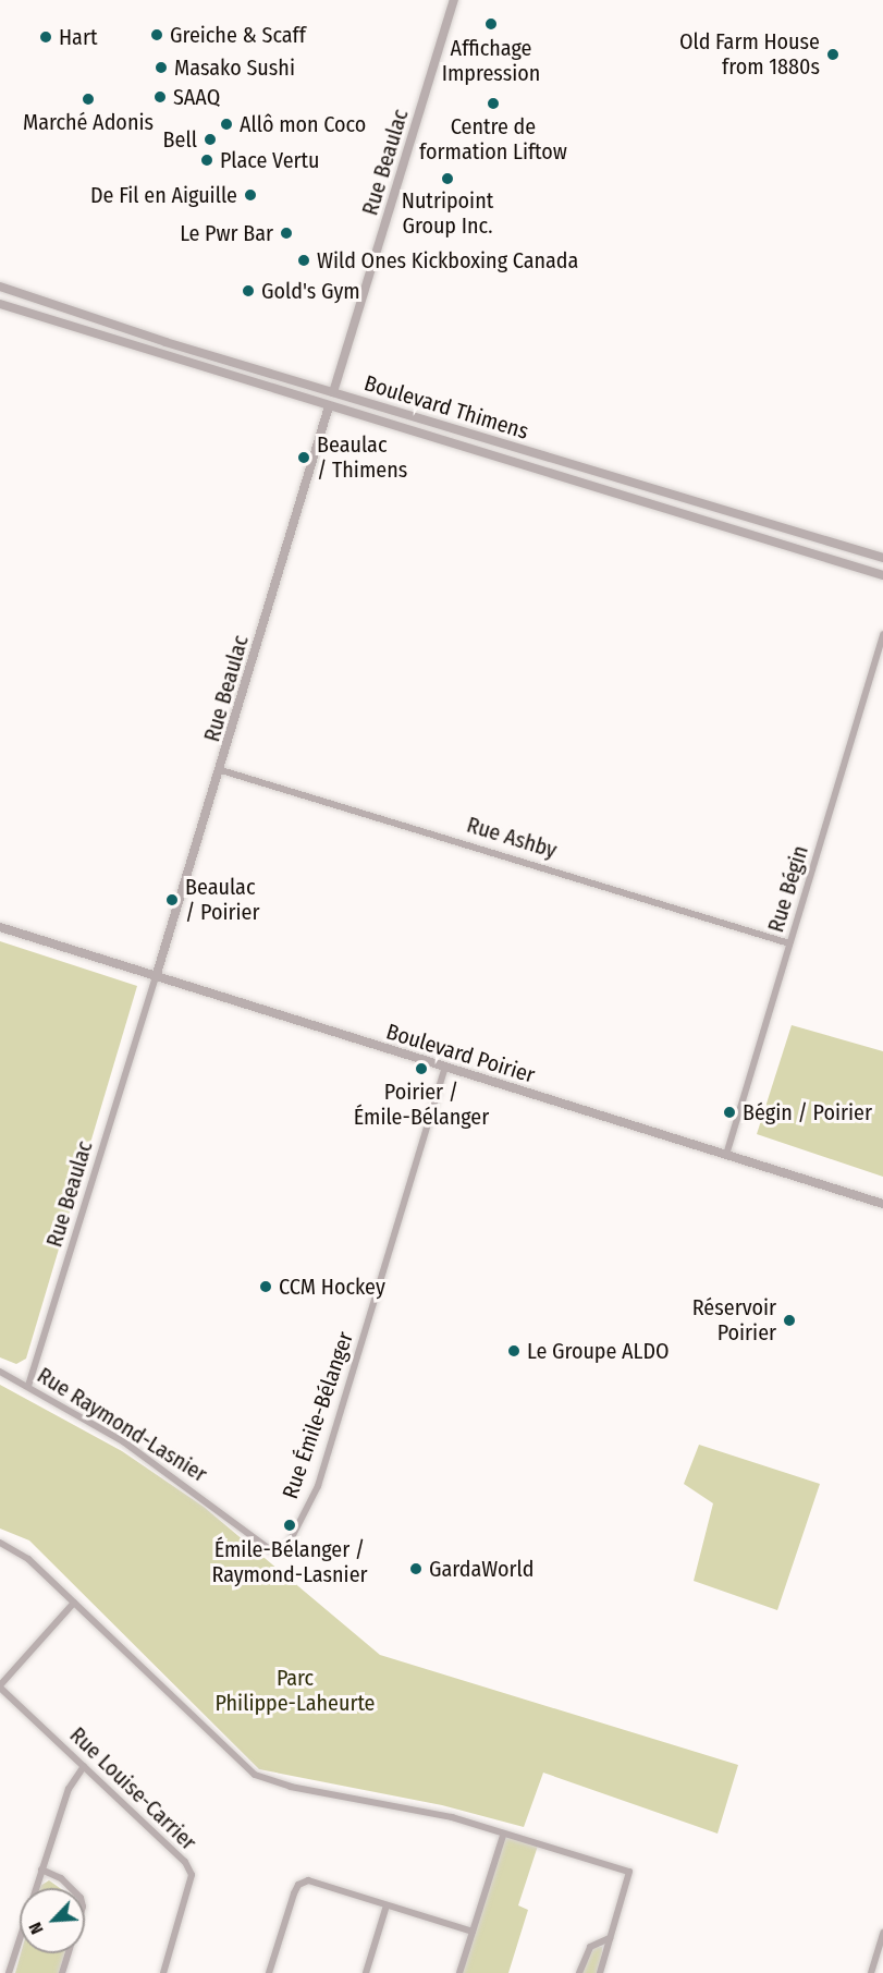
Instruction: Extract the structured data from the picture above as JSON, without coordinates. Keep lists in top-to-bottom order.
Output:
{
  "streets": {
    "street": [
      "Rue Beaulac",
      "Boulevard Thimens",
      "Rue Ashby",
      "Rue Bégin",
      "Boulevard Poirier",
      "Rue Émile-Bélanger",
      "Rue Raymond-Lasnier",
      "Rue Louise-Carrier"
    ]
  },
  "crossings": [
    ["Rue Beaulac", "Boulevard Thimens"],
    ["Rue Beaulac", "Rue Ashby"],
    ["Rue Beaulac", "Boulevard Poirier"],
    ["Rue Beaulac", "Rue Raymond-Lasnier"],
    ["Rue Ashby", "Rue Bégin"],
    ["Rue Bégin", "Boulevard Poirier"],
    ["Boulevard Poirier", "Rue Émile-Bélanger"],
    ["Rue Émile-Bélanger", "Rue Raymond-Lasnier"]
  ],
  "parks": ["Parc Philippe-Laheurte"],
  "places": [
    "Affichage Impression",
    "Greiche & Scaff",
    "Hart",
    "Old Farm House from 1880s",
    "Masako Sushi",
    "SAAQ",
    "Marché Adonis",
    "Centre de formation Liftow",
    "Allô mon Coco",
    "Bell",
    "Place Vertu",
    "Nutripoint Group Inc.",
    "De Fil en Aiguille",
    "Le Pwr Bar",
    "Wild Ones Kickboxing Canada",
    "Gold's Gym",
    "Beaulac / Thimens",
    "Beaulac / Poirier",
    "Poirier / Émile-Bélanger",
    "Bégin / Poirier",
    "CCM Hockey",
    "Réservoir Poirier",
    "Le Groupe ALDO",
    "Émile-Bélanger / Raymond-Lasnier",
    "GardaWorld"
  ],
  "north": "bottom left"
}
